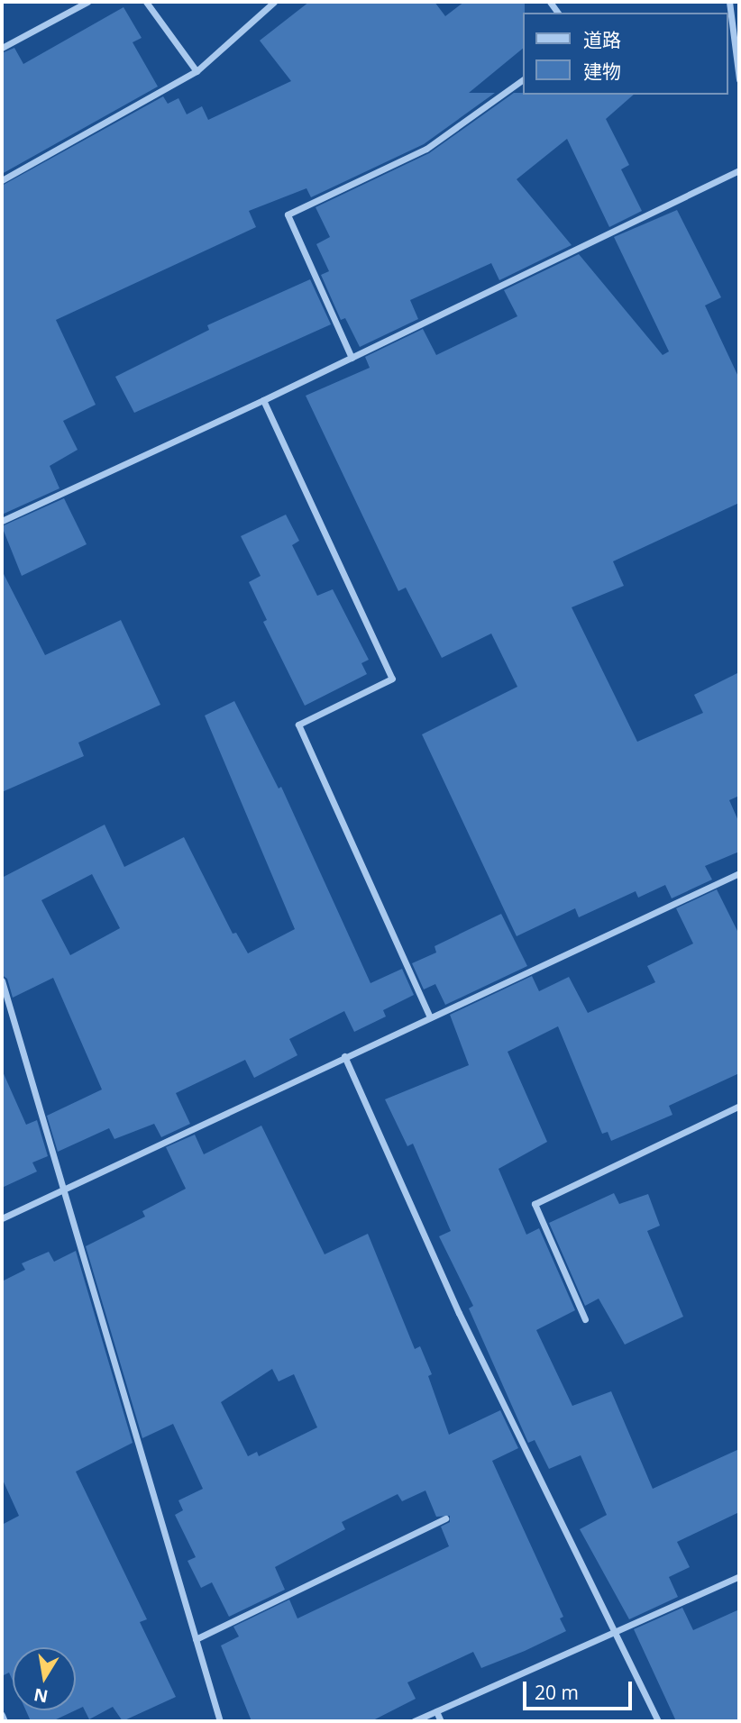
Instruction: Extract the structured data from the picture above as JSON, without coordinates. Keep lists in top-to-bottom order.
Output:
{
  "legend": ["道路", "建物"],
  "scale_bar": "20 m",
  "north": "bottom"
}
